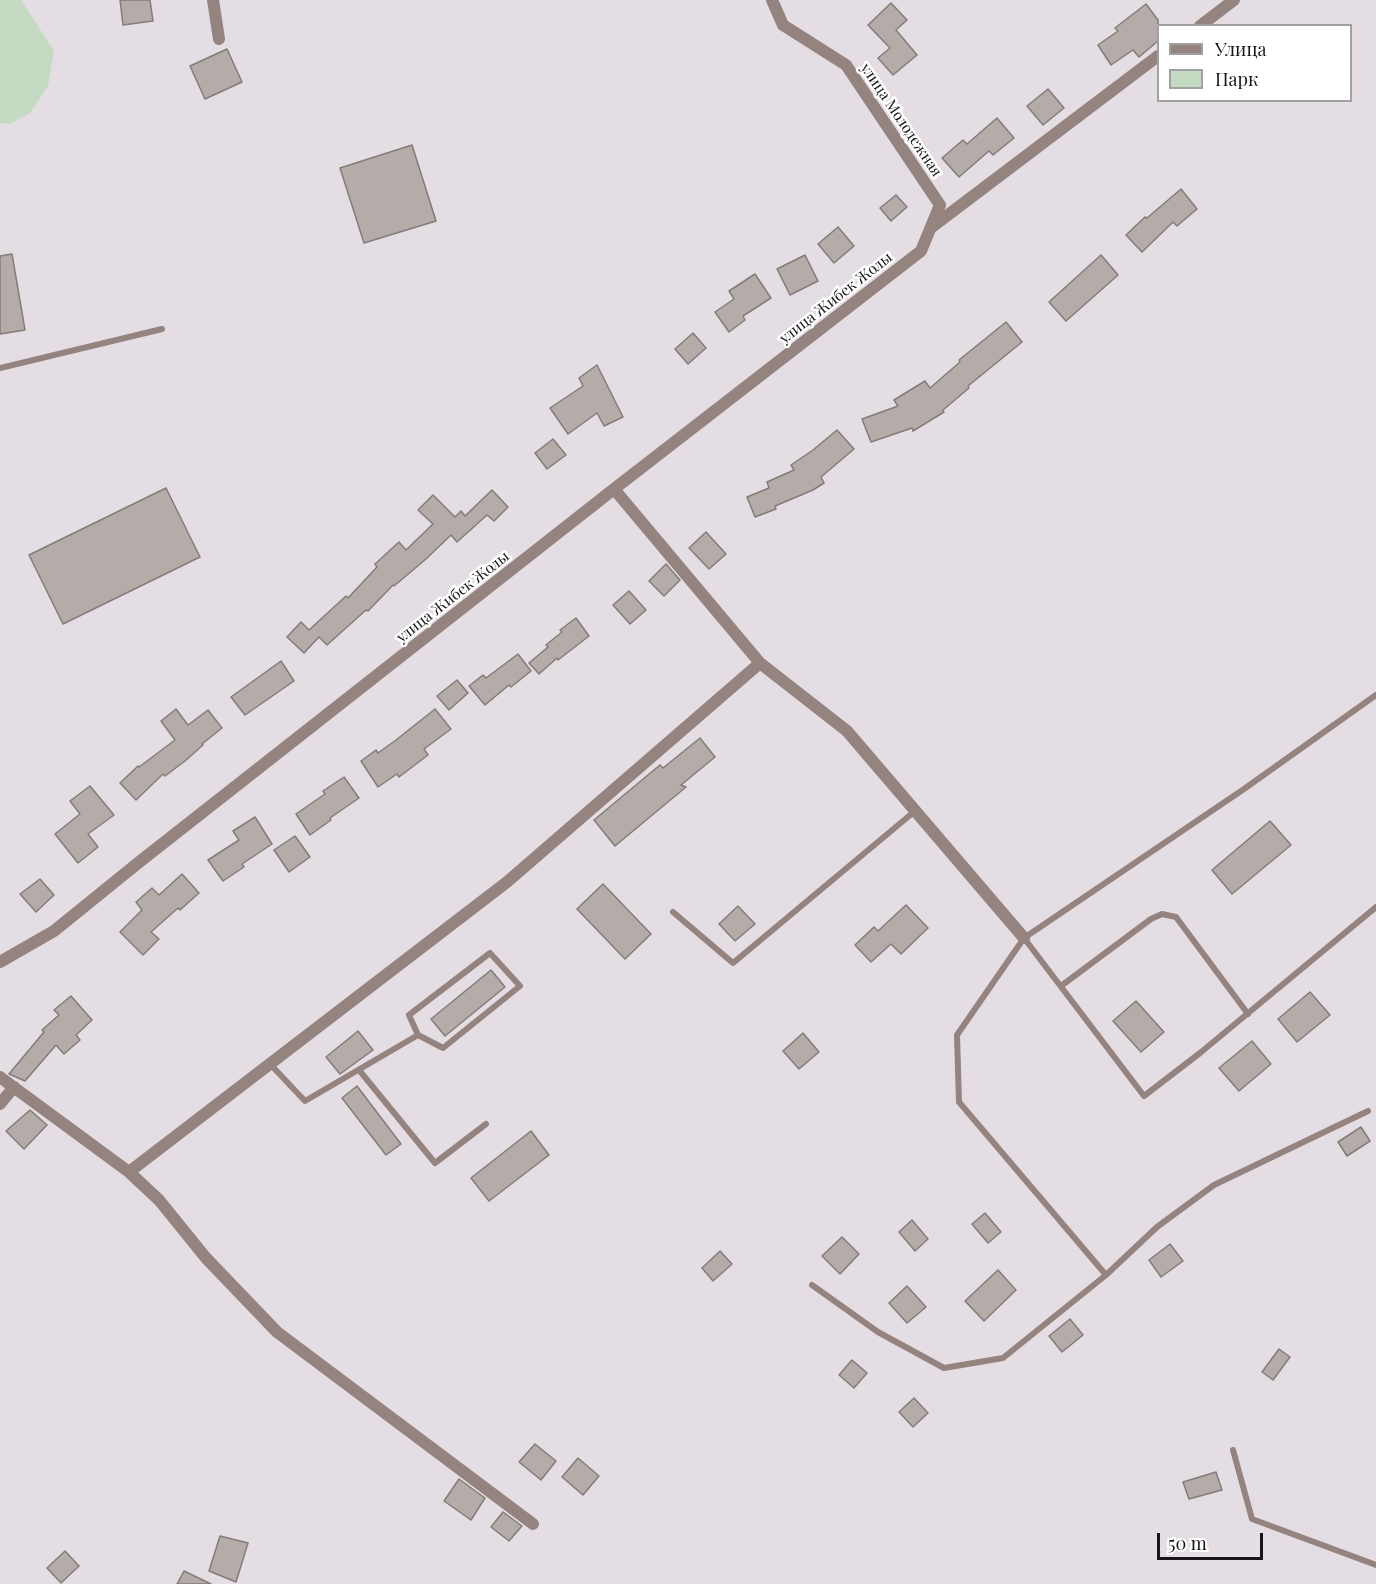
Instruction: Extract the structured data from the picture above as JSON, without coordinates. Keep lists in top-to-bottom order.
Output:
{
  "streets": {
    "street": ["улица Молодежная", "улица Жибек Жолы"]
  },
  "crossings": [
    ["улица Молодежная", "улица Жибек Жолы"]
  ],
  "legend": ["Улица", "Парк"],
  "scale_bar": "50 m"
}
